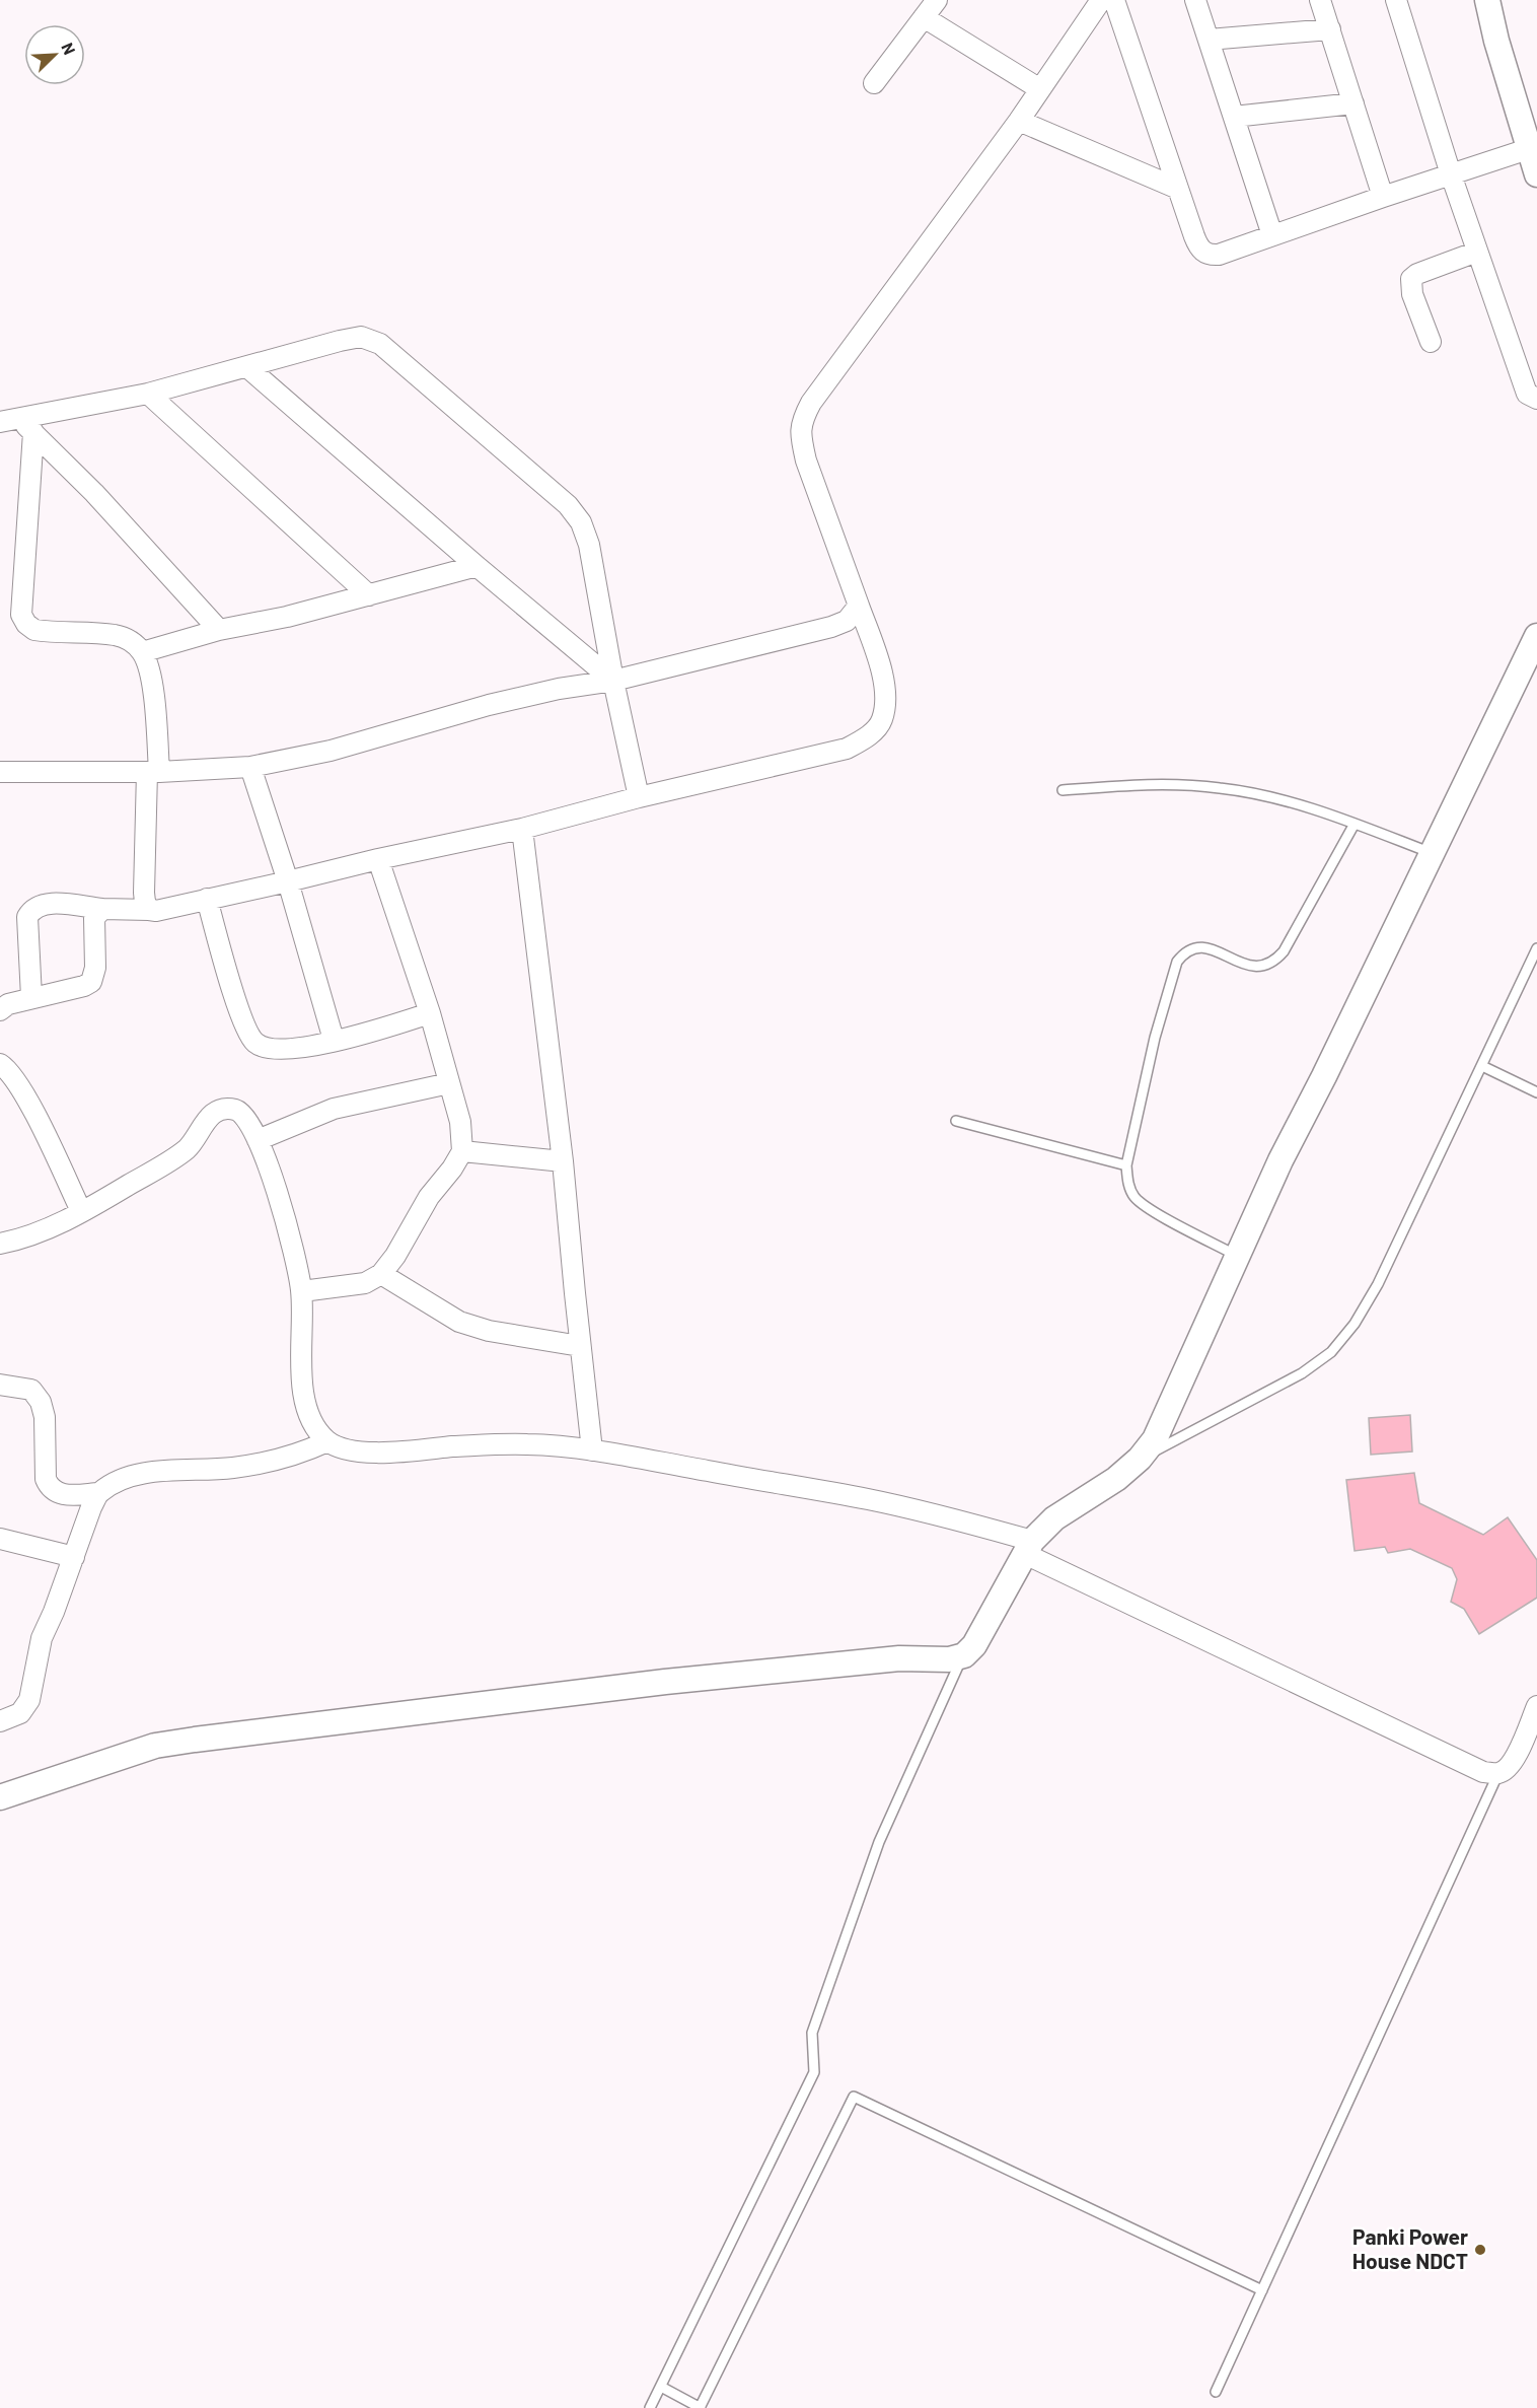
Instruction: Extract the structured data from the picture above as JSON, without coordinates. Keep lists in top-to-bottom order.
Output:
{
  "places": ["Panki Power House NDCT"],
  "north": "top right"
}
